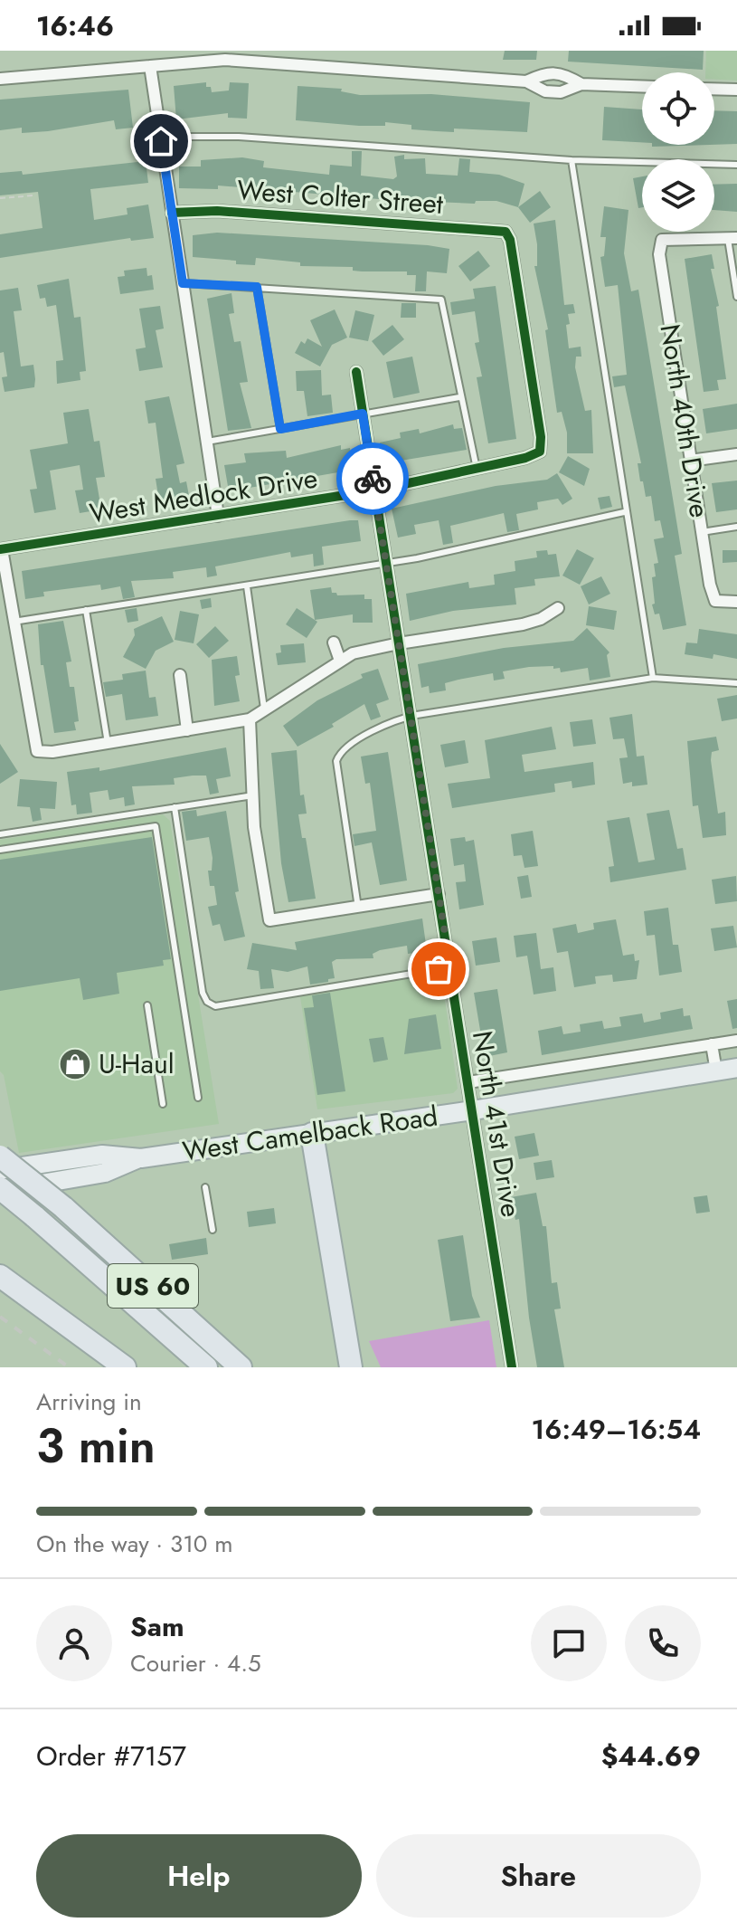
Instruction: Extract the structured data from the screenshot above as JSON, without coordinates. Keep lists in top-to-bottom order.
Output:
{
  "streets": {
    "highway": ["US 60"],
    "main road": ["West Camelback Road"],
    "street": [
      "West Colter Street",
      "North 40th Drive",
      "West Medlock Drive",
      "North 41st Drive"
    ]
  },
  "crossings": [
    ["West Colter Street", "West Medlock Drive"],
    ["West Medlock Drive", "North 41st Drive"],
    ["North 41st Drive", "West Camelback Road"],
    ["West Camelback Road", "US 60"]
  ],
  "places": {
    "shop": ["U-Haul"]
  },
  "page": {
    "status": "16:46",
    "heading": ["3 min", "Arriving in", "16:49–16:54"],
    "panel": [
      "Sam",
      "Courier · 4.5",
      "Order #7157",
      "$44.69"
    ],
    "bar": "On the way · 310 m",
    "buttons": ["Help", "Share"]
  }
}
